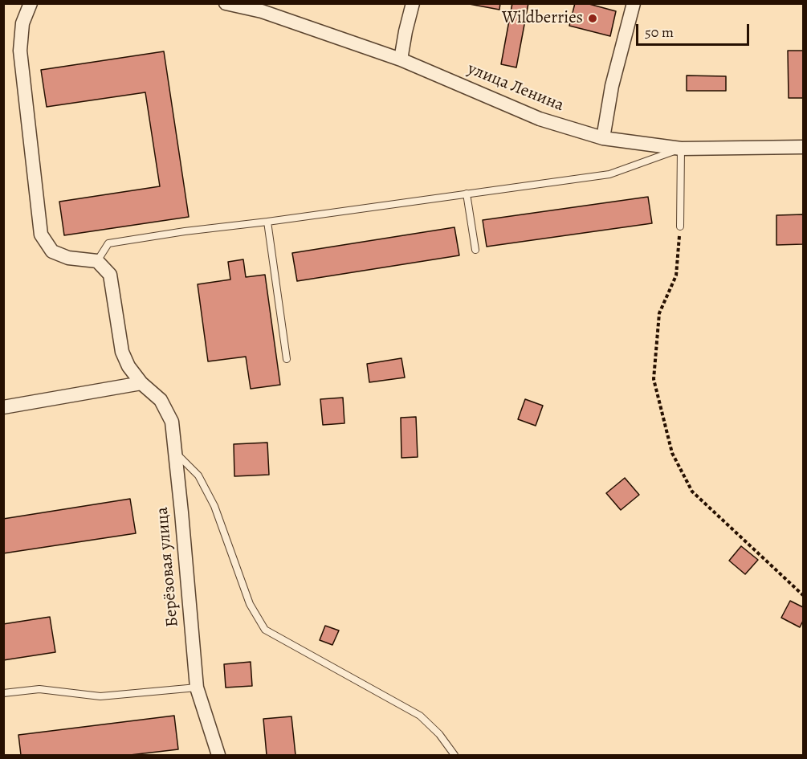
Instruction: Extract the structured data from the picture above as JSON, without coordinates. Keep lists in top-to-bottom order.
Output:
{
  "streets": {
    "street": ["улица Ленина", "Берёзовая улица"]
  },
  "places": ["Wildberries"],
  "scale_bar": "50 m"
}
